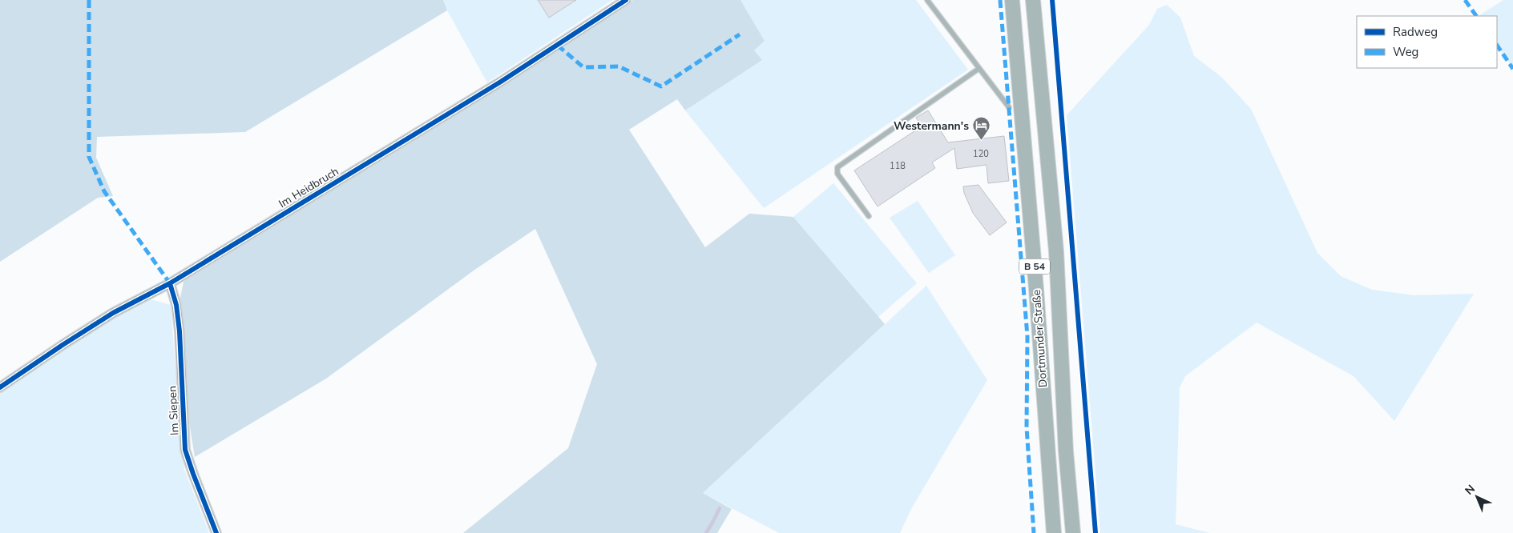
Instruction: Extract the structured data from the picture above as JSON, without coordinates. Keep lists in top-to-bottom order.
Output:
{
  "streets": {
    "main road": ["B 54", "Dortmunder Straße"],
    "street": ["Im Heidbruch", "Im Siepen"]
  },
  "crossings": [
    ["Im Heidbruch", "Im Siepen"]
  ],
  "places": {
    "hotel": ["Westermann's"]
  },
  "house_numbers": ["120", "118"],
  "legend": ["Radweg", "Weg"],
  "north": "top left"
}
